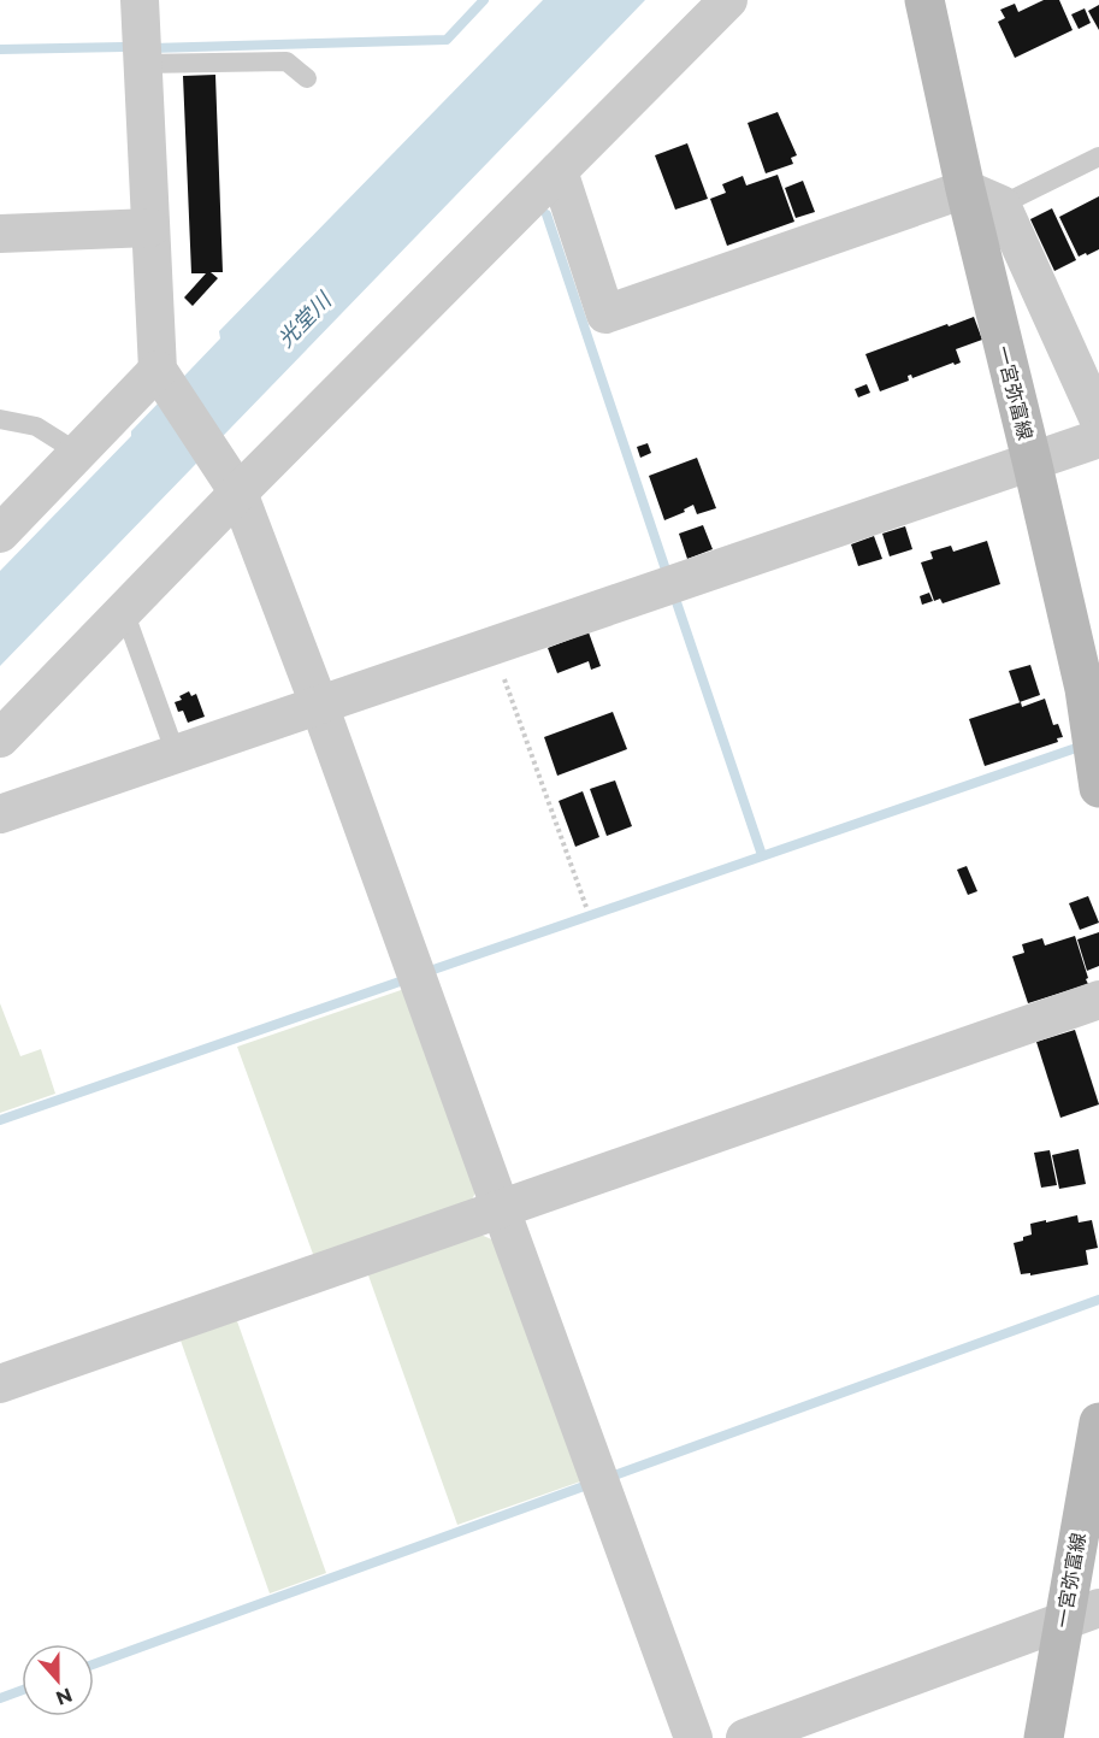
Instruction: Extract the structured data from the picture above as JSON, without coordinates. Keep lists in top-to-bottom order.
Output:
{
  "streets": {
    "main road": ["一宮弥富線"]
  },
  "water": ["光堂川"],
  "north": "bottom"
}
